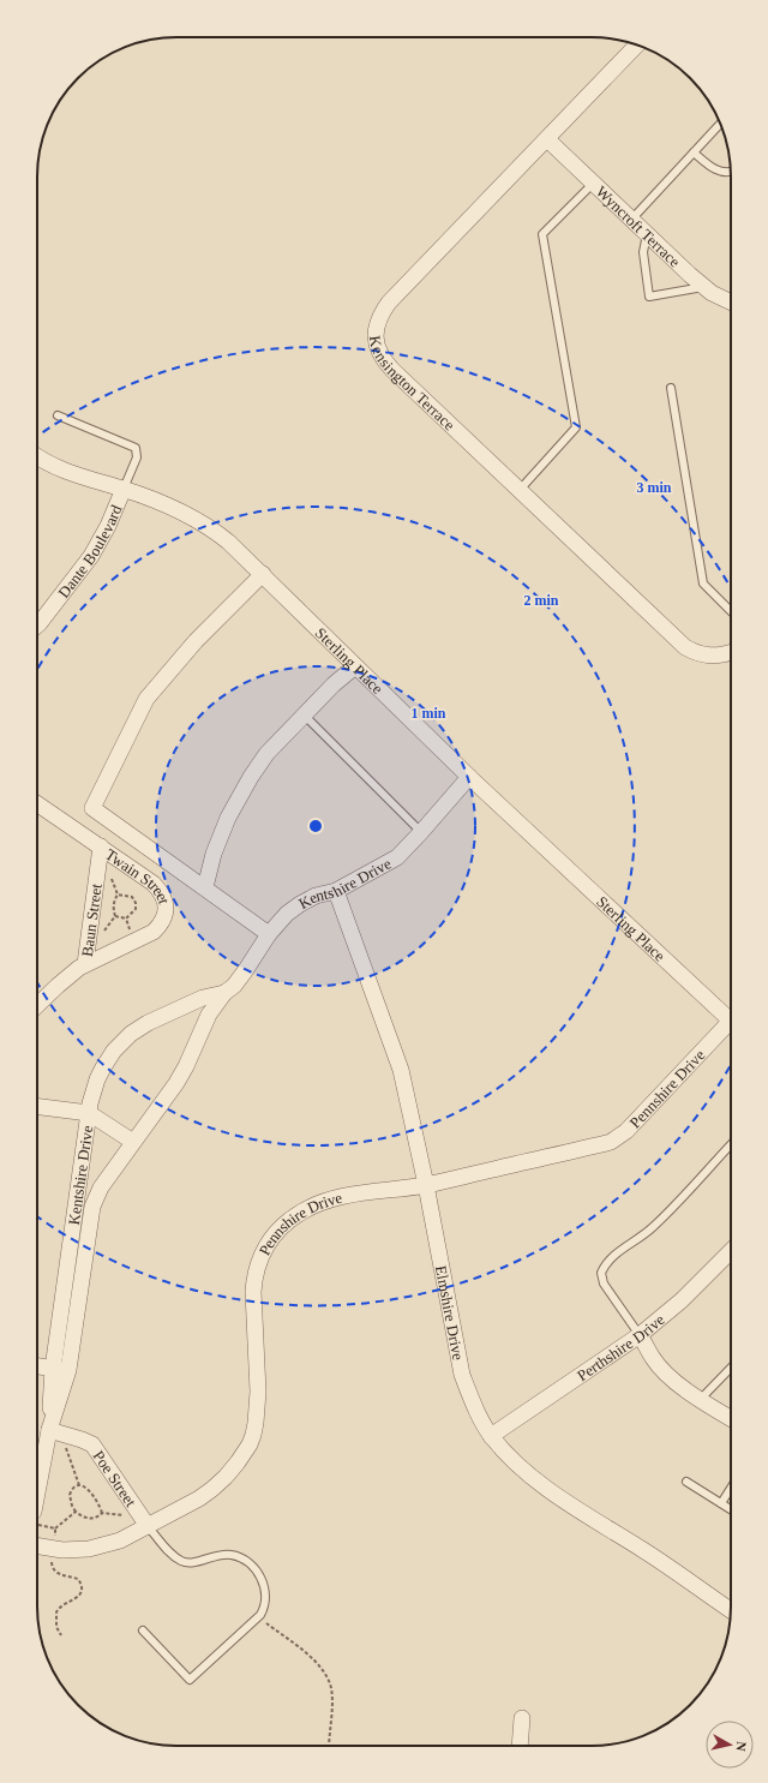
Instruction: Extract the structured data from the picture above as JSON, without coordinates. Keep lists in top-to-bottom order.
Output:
{
  "streets": {
    "street": [
      "Wyncroft Terrace",
      "Kensington Terrace",
      "Dante Boulevard",
      "Sterling Place",
      "Twain Street",
      "Kentshire Drive",
      "Baun Street",
      "Pennshire Drive",
      "Elmshire Drive",
      "Perthshire Drive",
      "Poe Street"
    ]
  },
  "crossings": [
    ["Wyncroft Terrace", "Kensington Terrace"],
    ["Dante Boulevard", "Sterling Place"],
    ["Sterling Place", "Kentshire Drive"],
    ["Twain Street", "Baun Street"],
    ["Kentshire Drive", "Elmshire Drive"],
    ["Kentshire Drive", "Poe Street"],
    ["Pennshire Drive", "Elmshire Drive"],
    ["Pennshire Drive", "Poe Street"],
    ["Elmshire Drive", "Perthshire Drive"]
  ],
  "north": "right",
  "rings": ["3 min", "2 min", "1 min"]
}
